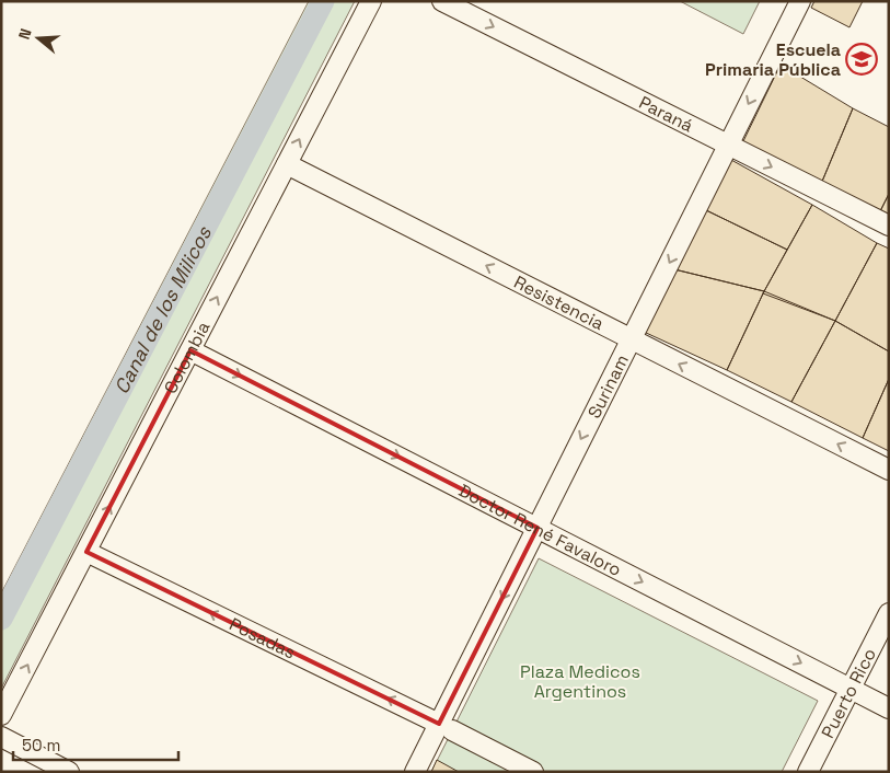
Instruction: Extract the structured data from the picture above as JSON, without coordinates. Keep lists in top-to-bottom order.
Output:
{
  "streets": {
    "street": [
      "Paraná",
      "Resistencia",
      "Colombia",
      "Surinam",
      "Doctor René Favaloro",
      "Posadas",
      "Puerto Rico"
    ]
  },
  "crossings": [
    ["Paraná", "Surinam"],
    ["Resistencia", "Colombia"],
    ["Resistencia", "Surinam"],
    ["Colombia", "Doctor René Favaloro"],
    ["Colombia", "Posadas"],
    ["Surinam", "Doctor René Favaloro"],
    ["Surinam", "Posadas"],
    ["Doctor René Favaloro", "Puerto Rico"]
  ],
  "one_way": [
    "Paraná",
    "Resistencia",
    "Colombia",
    "Surinam",
    "Doctor René Favaloro",
    "Posadas"
  ],
  "water": ["Canal de los Milicos"],
  "parks": ["Plaza Medicos Argentinos"],
  "places": {
    "school or university": ["Escuela Primaria Pública"]
  },
  "scale_bar": "50 m",
  "north": "left"
}
